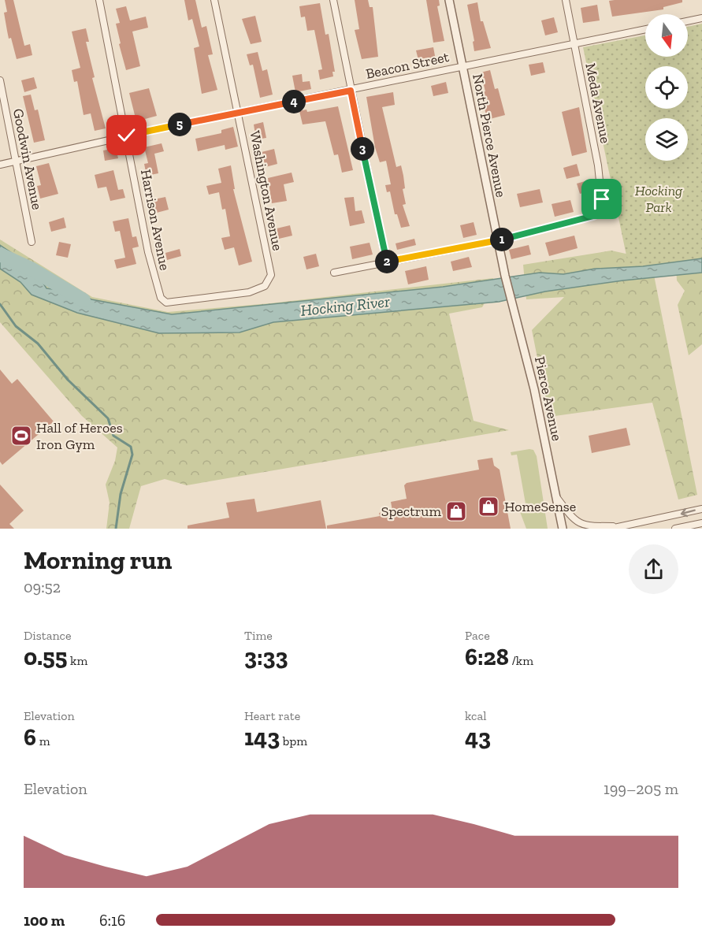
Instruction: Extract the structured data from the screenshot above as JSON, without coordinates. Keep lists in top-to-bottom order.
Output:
{
  "streets": {
    "street": [
      "Beacon Street",
      "Meda Avenue",
      "North Pierce Avenue",
      "Goodwin Avenue",
      "Washington Avenue",
      "Harrison Avenue",
      "Pierce Avenue"
    ]
  },
  "crossings": [
    ["Beacon Street", "Meda Avenue"],
    ["Beacon Street", "North Pierce Avenue"],
    ["Beacon Street", "Goodwin Avenue"],
    ["Beacon Street", "Washington Avenue"],
    ["Beacon Street", "Harrison Avenue"],
    ["Meda Avenue", "North Pierce Avenue"],
    ["North Pierce Avenue", "Pierce Avenue"],
    ["Washington Avenue", "Harrison Avenue"]
  ],
  "water": ["Hocking River"],
  "parks": ["Hocking Park"],
  "places": {
    "sports": ["Hall of Heroes Iron Gym"],
    "shop": ["HomeSense", "Spectrum"]
  },
  "north": "bottom",
  "page": {
    "pins": [
      "4",
      "5",
      "3",
      "1",
      "2"
    ],
    "heading": ["Morning run", "09:52"],
    "stats": [
      ["Distance", "0.55 km"],
      ["Time", "3:33"],
      ["Pace", "6:28 /km"],
      ["Elevation", "6 m"],
      ["Heart rate", "143 bpm"],
      ["kcal", "43"]
    ],
    "chart": ["Elevation", "199–205 m"],
    "list": [
      {
        "name": "100 m",
        "note": "6:16"
      }
    ]
  }
}
